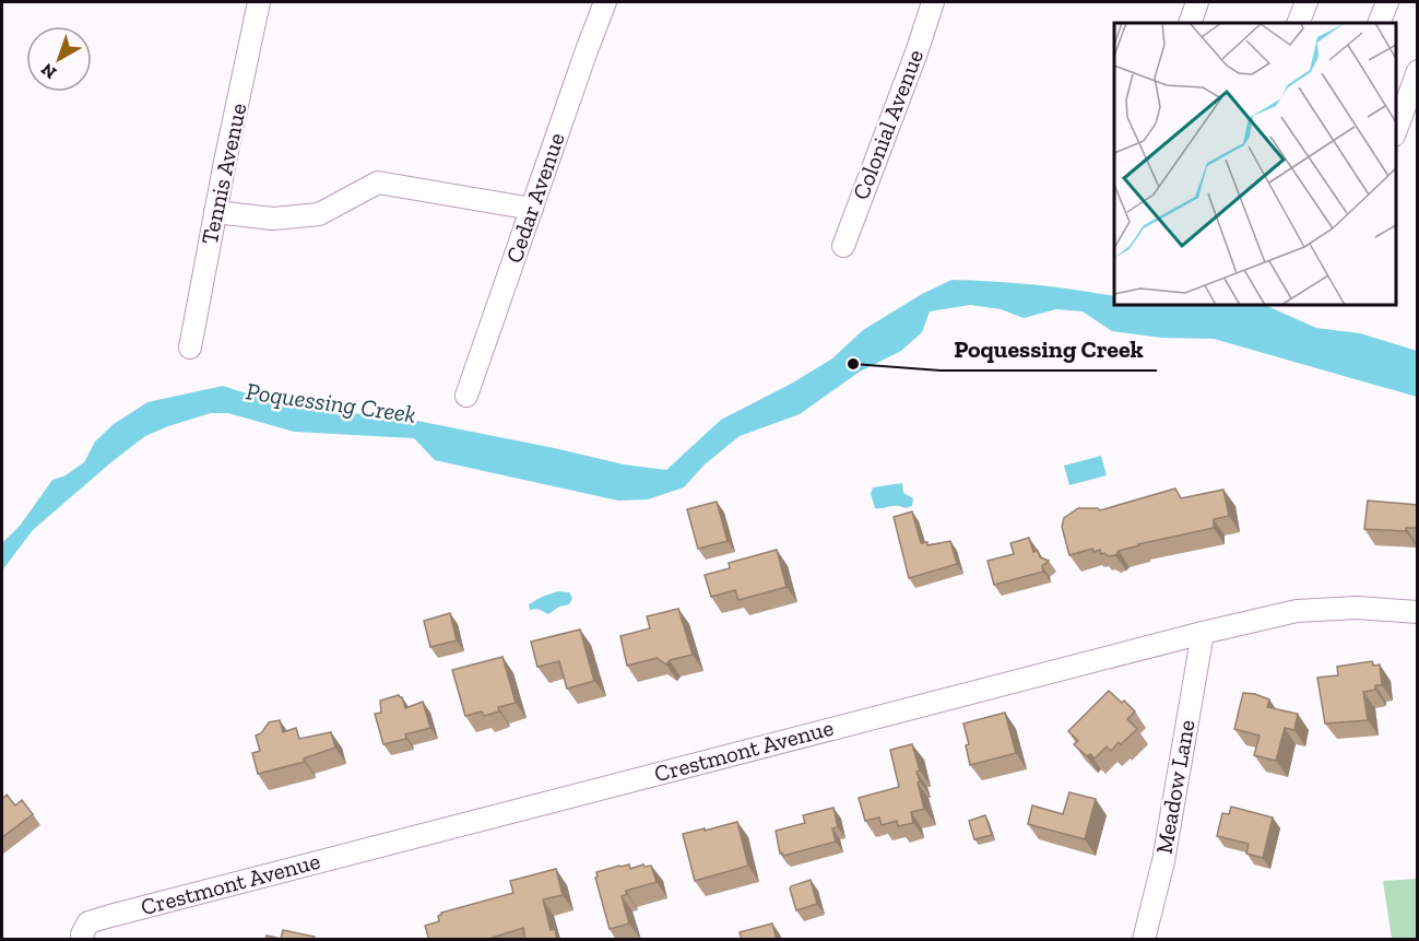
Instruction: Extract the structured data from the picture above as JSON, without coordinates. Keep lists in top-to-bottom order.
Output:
{
  "streets": {
    "street": [
      "Colonial Avenue",
      "Tennis Avenue",
      "Cedar Avenue",
      "Crestmont Avenue",
      "Meadow Lane"
    ]
  },
  "crossings": [
    ["Crestmont Avenue", "Meadow Lane"]
  ],
  "water": ["Poquessing Creek"],
  "places": ["Poquessing Creek"],
  "north": "bottom left"
}
